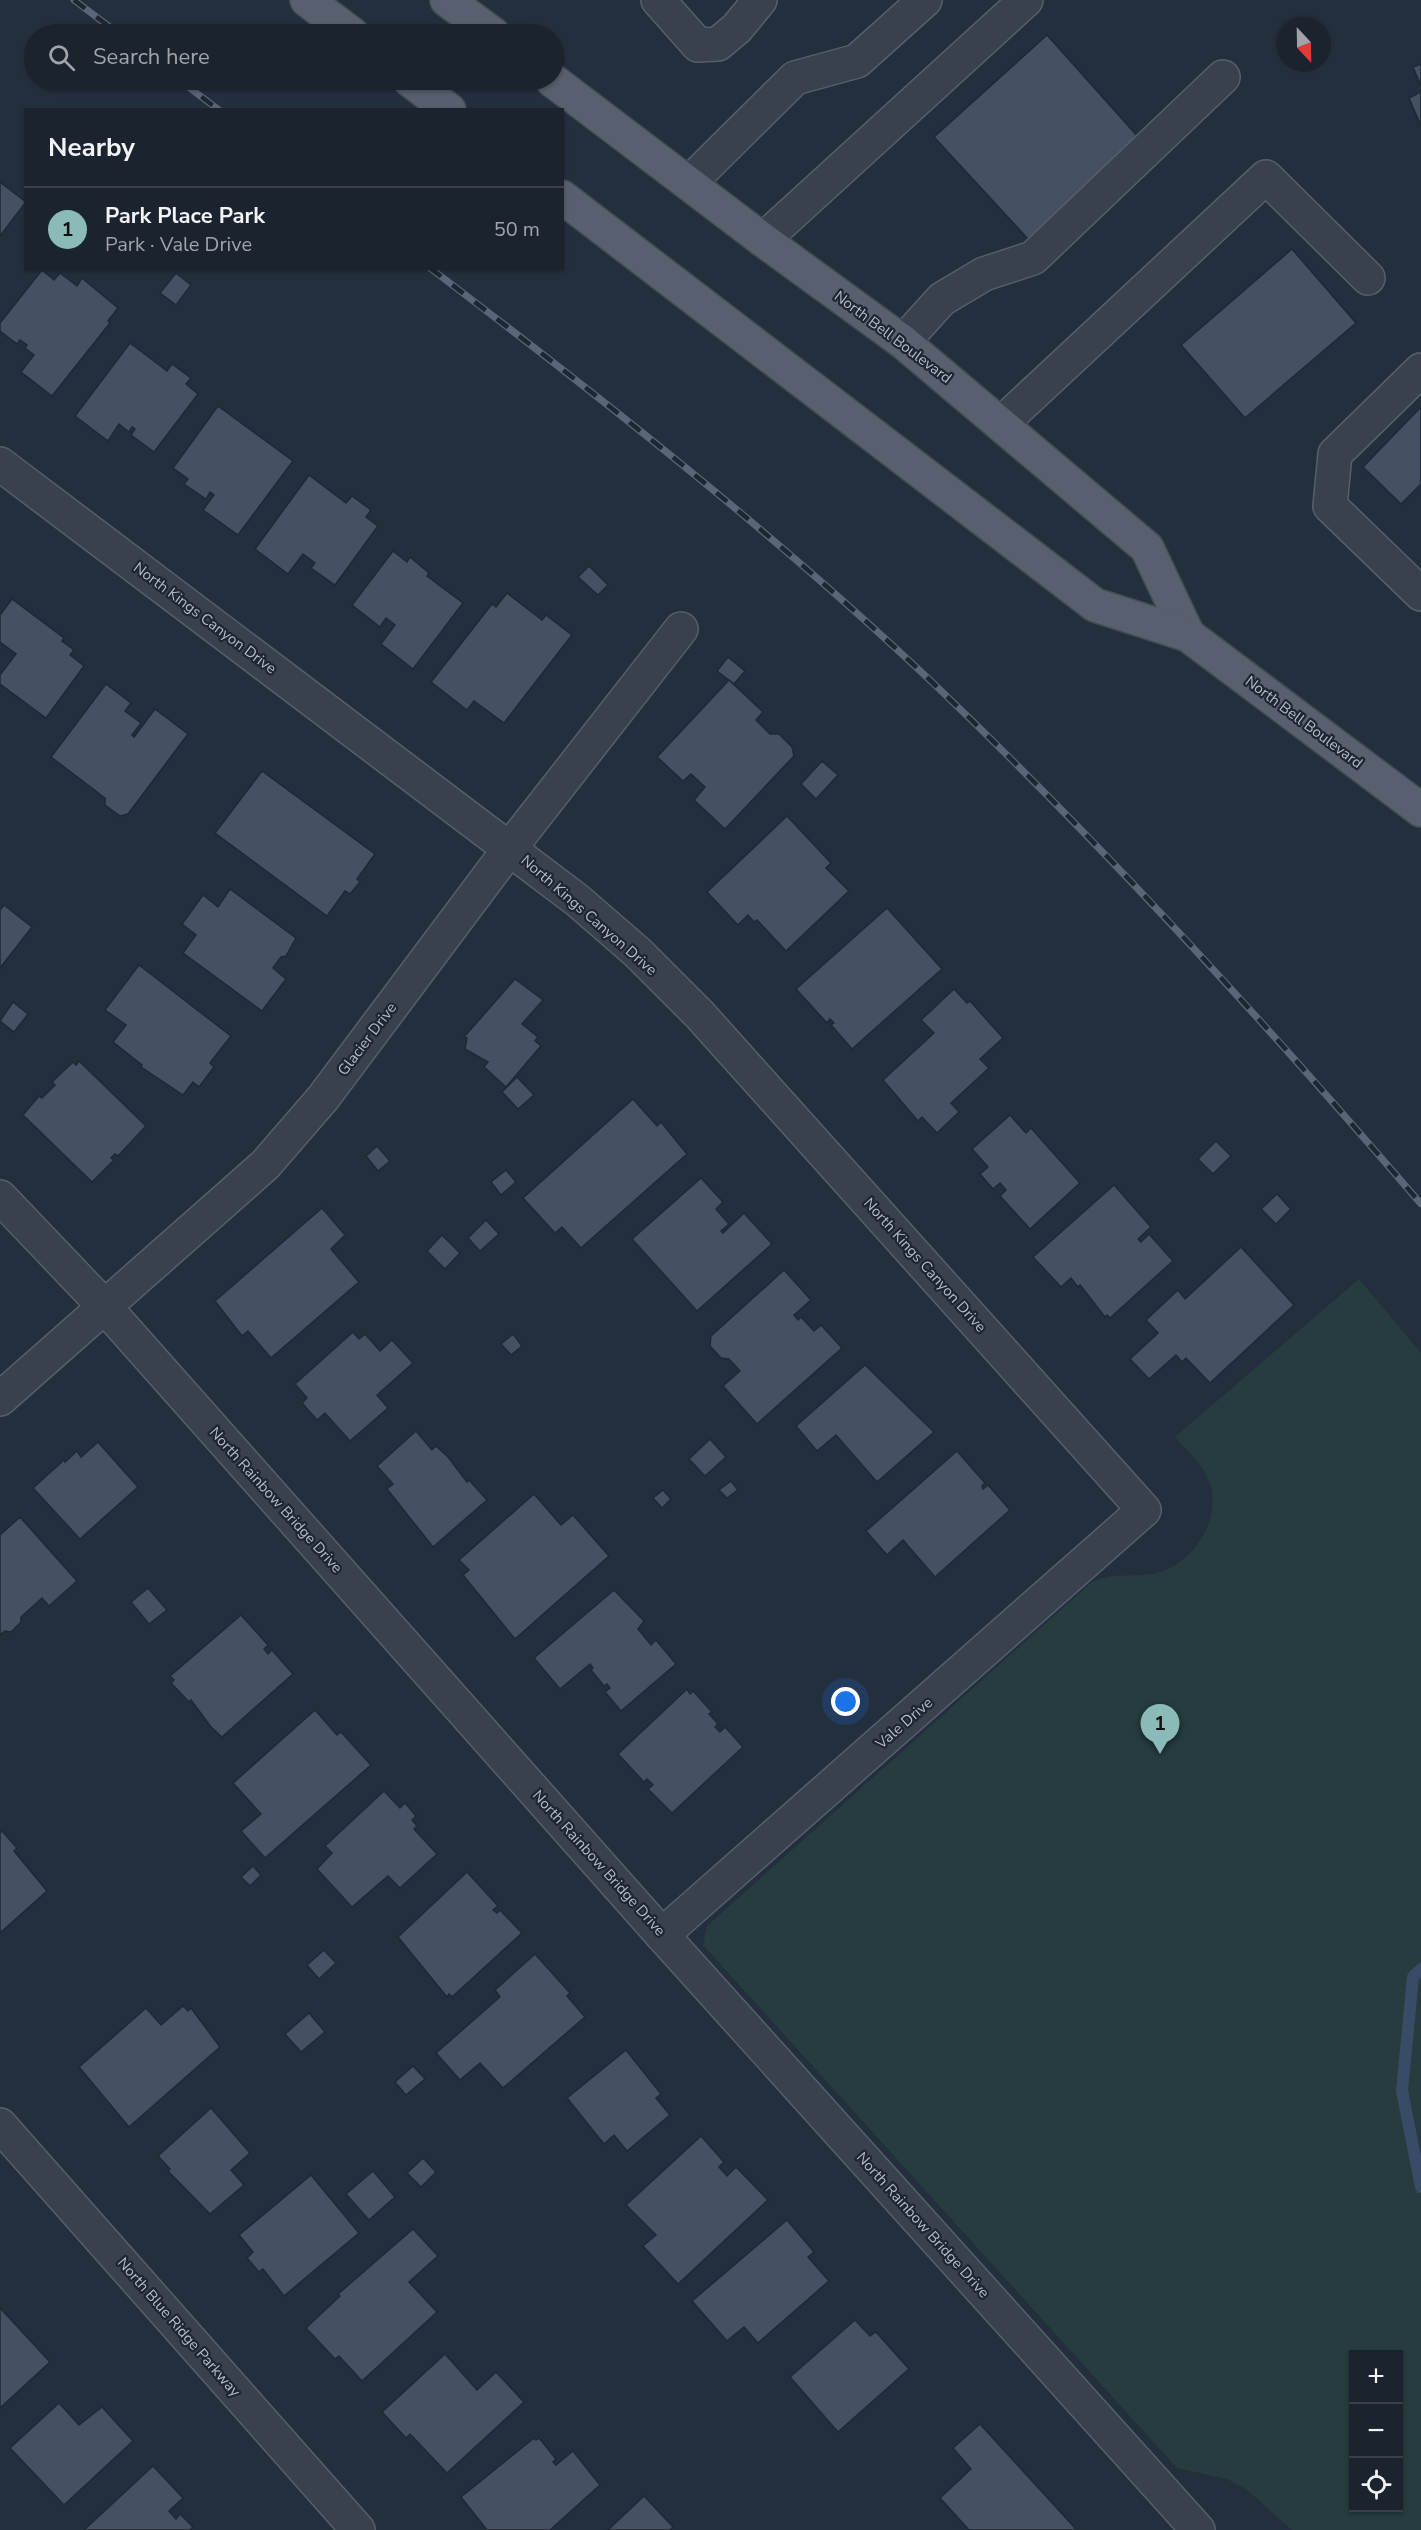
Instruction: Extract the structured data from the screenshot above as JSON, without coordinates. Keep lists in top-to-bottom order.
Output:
{
  "streets": {
    "main road": ["North Bell Boulevard"],
    "street": [
      "North Kings Canyon Drive",
      "Glacier Drive",
      "North Rainbow Bridge Drive",
      "Vale Drive",
      "North Blue Ridge Parkway"
    ]
  },
  "crossings": [
    ["North Kings Canyon Drive", "Glacier Drive"],
    ["North Kings Canyon Drive", "Vale Drive"],
    ["Glacier Drive", "North Rainbow Bridge Drive"],
    ["North Rainbow Bridge Drive", "Vale Drive"]
  ],
  "north": "bottom",
  "page": {
    "search": "Search here",
    "heading": "Nearby",
    "list": [
      {
        "mark": "1",
        "name": "Park Place Park",
        "note": "Park · Vale Drive",
        "value": "50 m"
      }
    ],
    "pins": "1",
    "map_buttons": ["+", "−"]
  }
}
